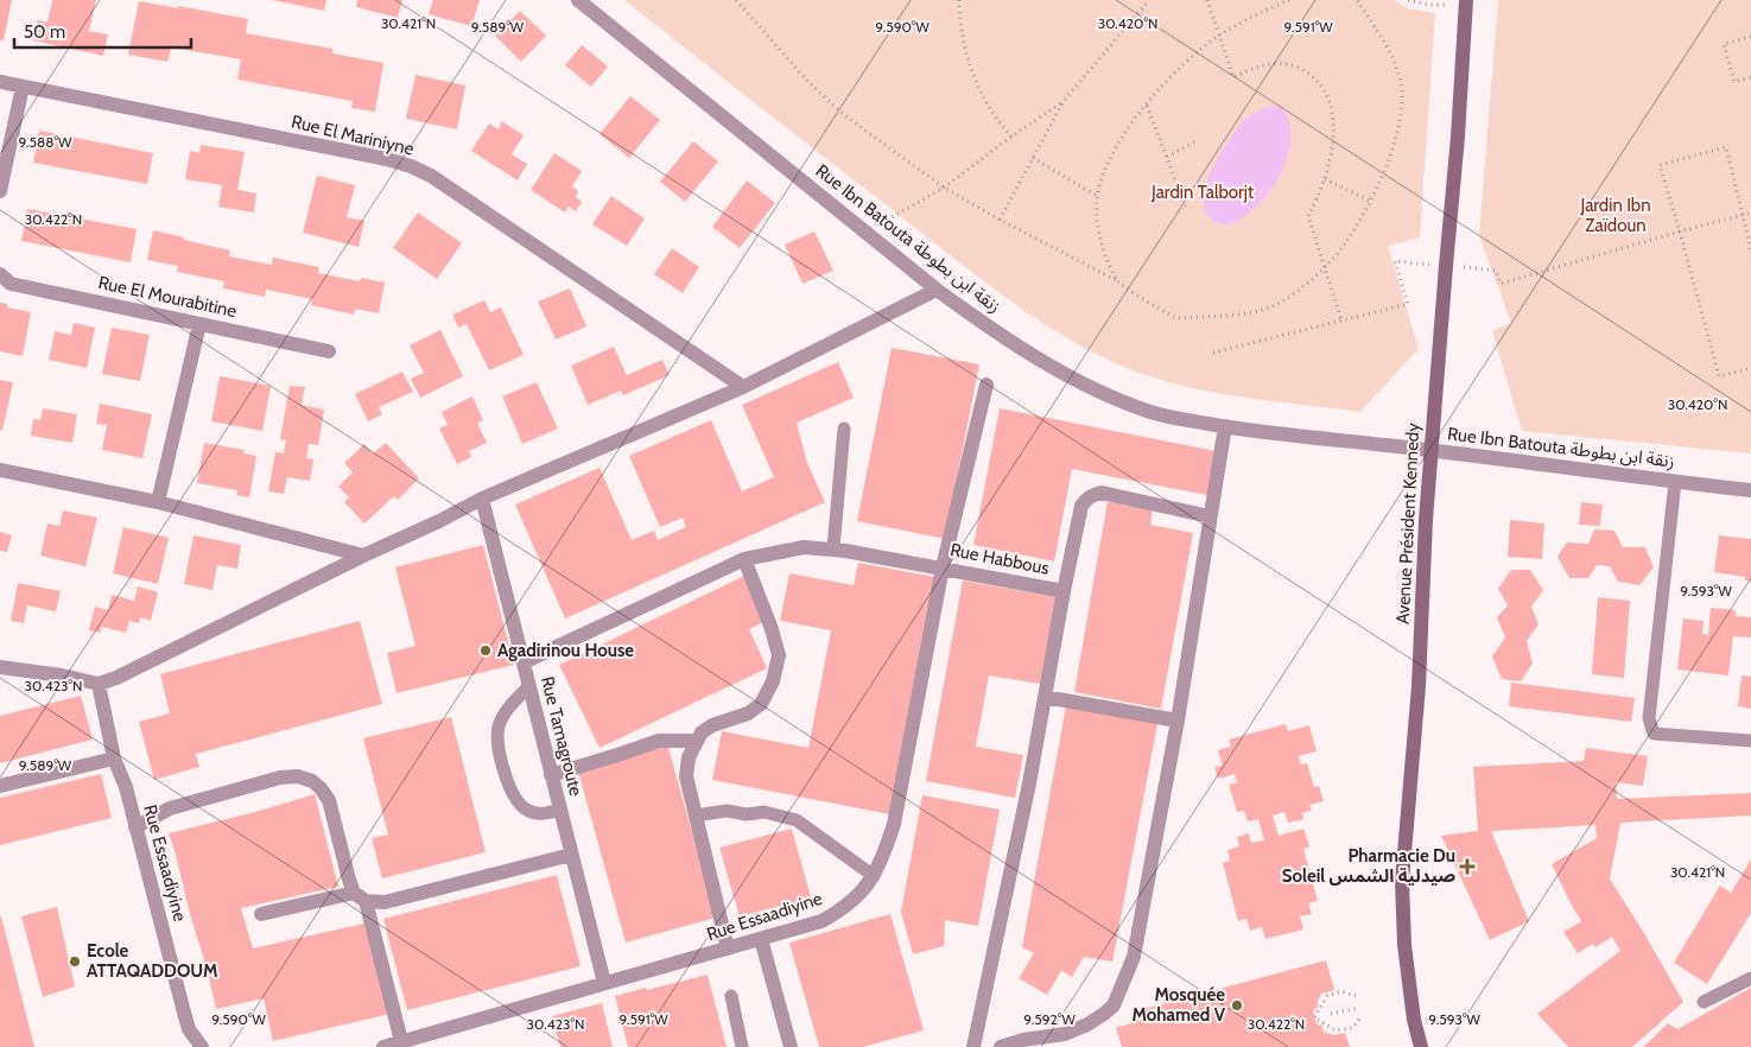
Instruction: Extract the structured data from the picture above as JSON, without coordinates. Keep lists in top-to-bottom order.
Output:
{
  "streets": {
    "street": [
      "Rue El Mariniyne",
      "Rue Ibn Batouta زنقة ابن بطوطة",
      "Rue El Mourabitine",
      "Avenue Président Kennedy",
      "Rue Habbous",
      "Rue Tamagroute",
      "Rue Essaadiyine"
    ]
  },
  "crossings": [
    ["Rue Ibn Batouta زنقة ابن بطوطة", "Avenue Président Kennedy"],
    ["Rue Habbous", "Rue Tamagroute"],
    ["Rue Habbous", "Rue Essaadiyine"],
    ["Rue Tamagroute", "Rue Essaadiyine"]
  ],
  "parks": ["Jardin Talborjt", "Jardin Ibn Zaïdoun"],
  "places": {
    "other": ["Agadirinou House", "Ecole ATTAQADDOUM", "Mosquée Mohamed V"],
    "health": ["Pharmacie Du Soleil صيدلية الشمس"]
  },
  "scale_bar": "50 m",
  "coordinates": [
    "30.421°N",
    "30.420°N",
    "9.589°W",
    "9.590°W",
    "9.591°W",
    "9.588°W",
    "30.422°N",
    "9.593°W",
    "30.423°N",
    "9.592°W"
  ]
}
